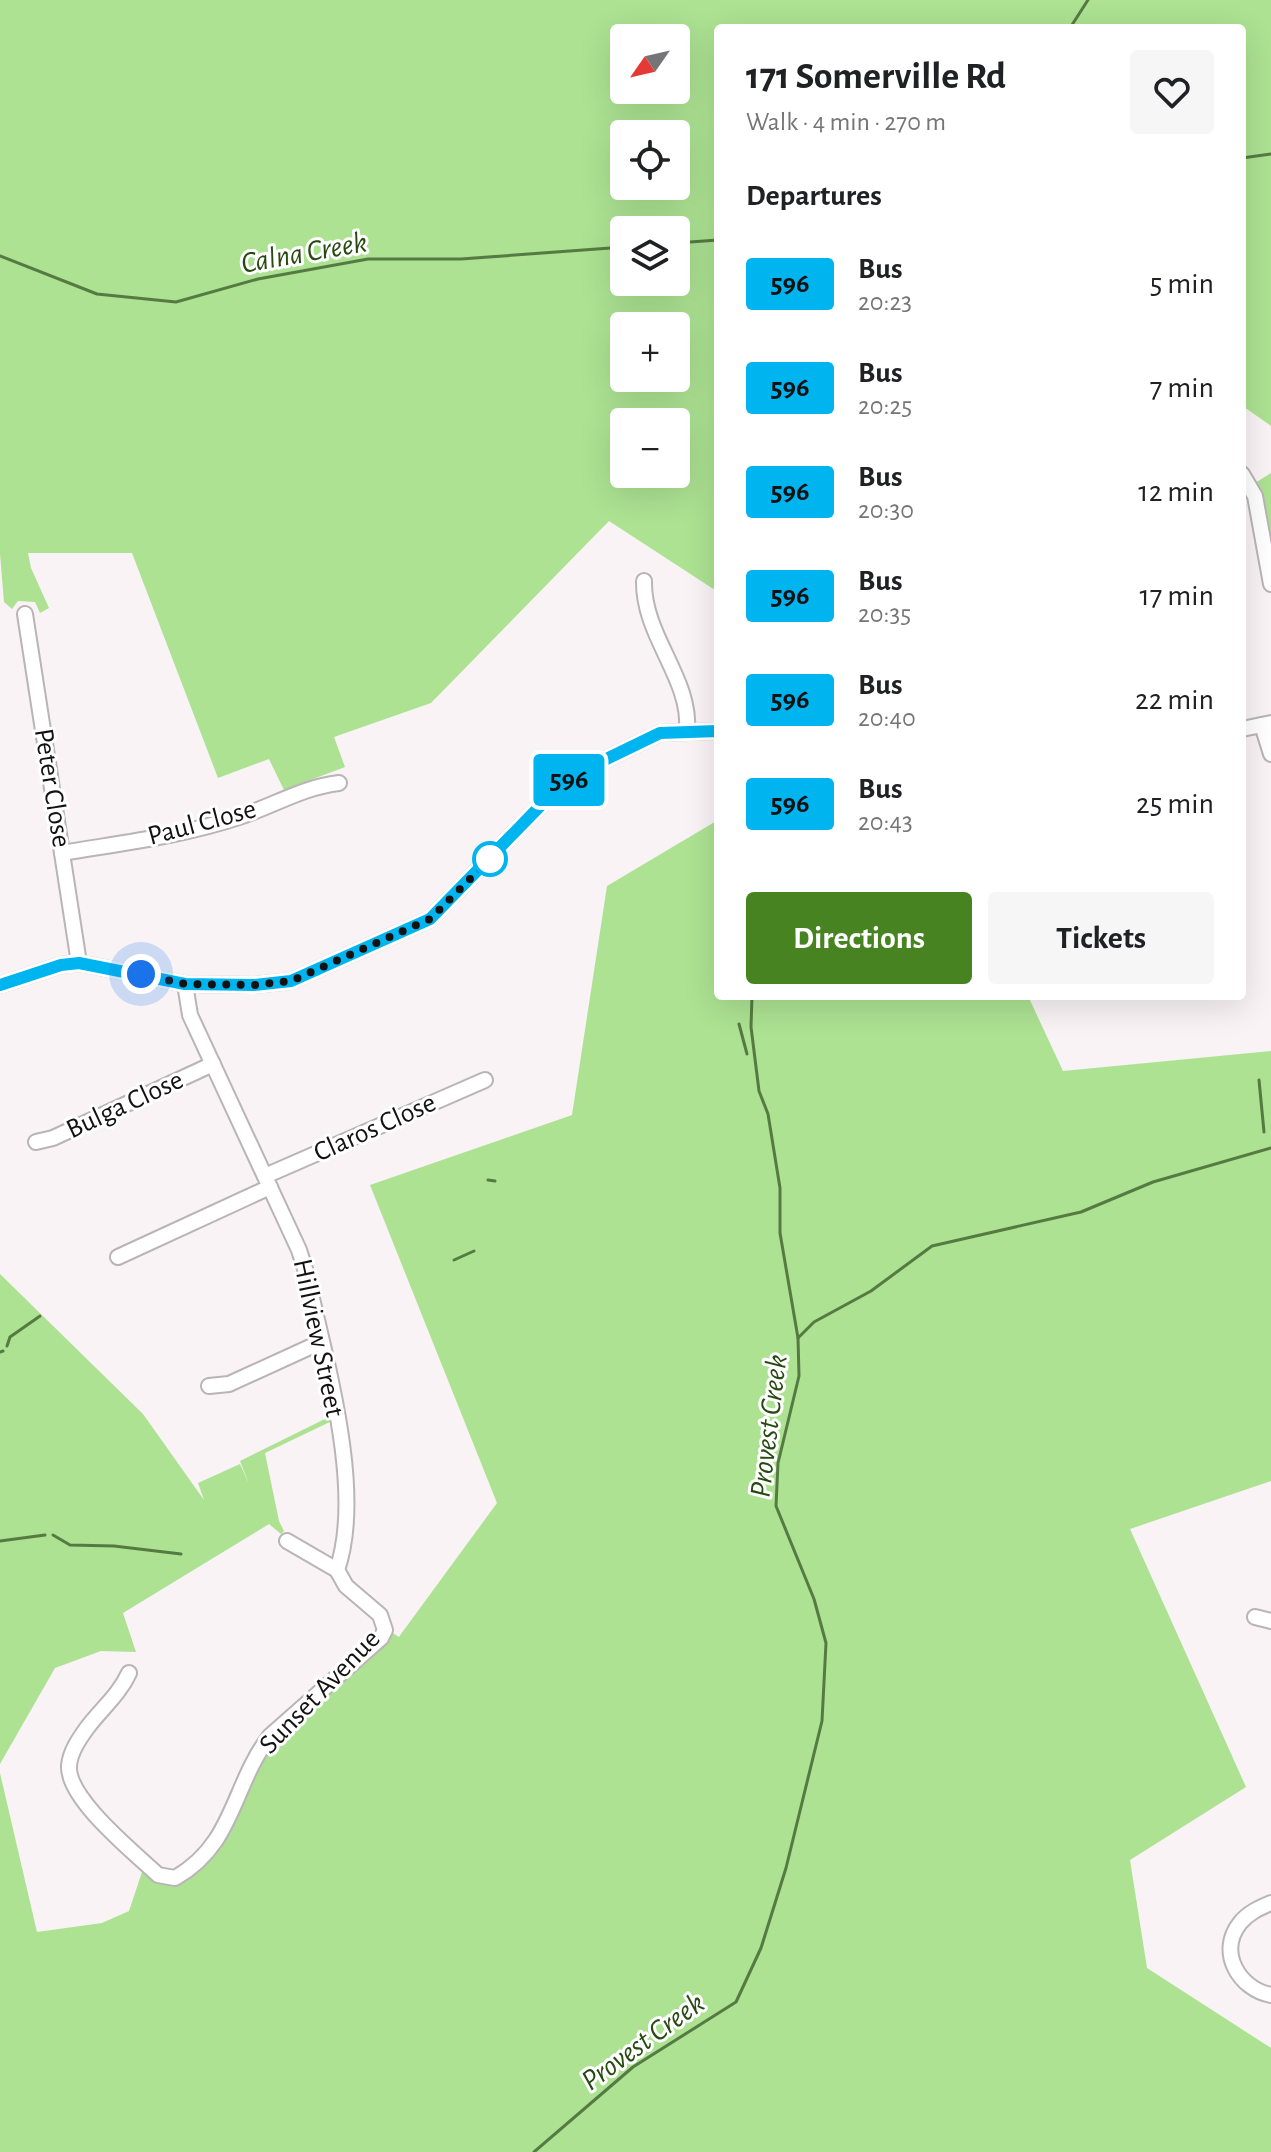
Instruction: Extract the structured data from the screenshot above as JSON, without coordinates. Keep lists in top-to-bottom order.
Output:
{
  "streets": {
    "street": [
      "Peter Close",
      "Paul Close",
      "Bulga Close",
      "Claros Close",
      "Hillview Street",
      "Sunset Avenue"
    ]
  },
  "crossings": [
    ["Peter Close", "Paul Close"],
    ["Bulga Close", "Hillview Street"],
    ["Claros Close", "Hillview Street"],
    ["Hillview Street", "Sunset Avenue"]
  ],
  "water": ["Calna Creek", "Provest Creek"],
  "lines": ["bus line 596"],
  "north": "bottom left",
  "page": {
    "on_map": "596",
    "map_buttons": ["+", "−"],
    "heading": [
      ["171 Somerville Rd", "Walk · 4 min · 270 m"],
      "Departures"
    ],
    "list": [
      {
        "mark": "596",
        "name": "Bus",
        "note": "20:23",
        "value": "5 min"
      },
      {
        "mark": "596",
        "name": "Bus",
        "note": "20:25",
        "value": "7 min"
      },
      {
        "mark": "596",
        "name": "Bus",
        "note": "20:30",
        "value": "12 min"
      },
      {
        "mark": "596",
        "name": "Bus",
        "note": "20:35",
        "value": "17 min"
      },
      {
        "mark": "596",
        "name": "Bus",
        "note": "20:40",
        "value": "22 min"
      },
      {
        "mark": "596",
        "name": "Bus",
        "note": "20:43",
        "value": "25 min"
      }
    ],
    "buttons": ["Directions", "Tickets"]
  }
}
